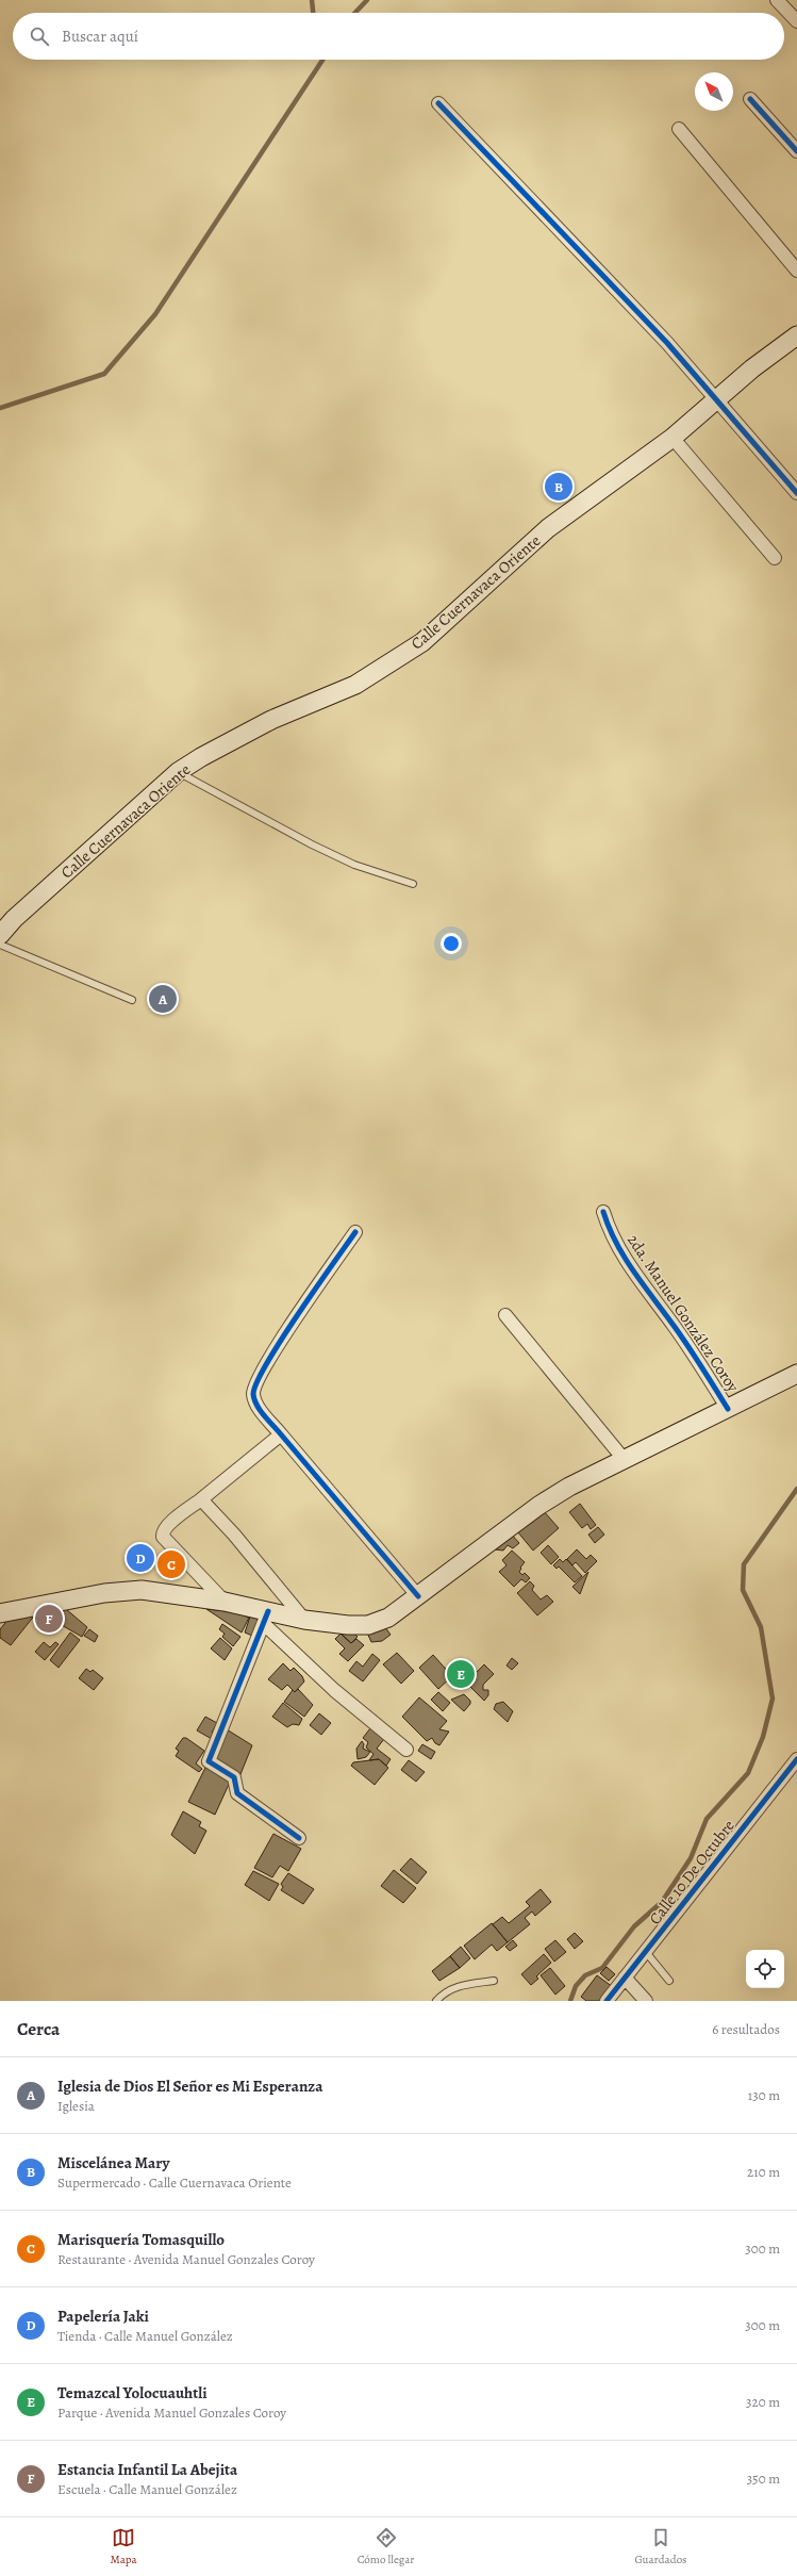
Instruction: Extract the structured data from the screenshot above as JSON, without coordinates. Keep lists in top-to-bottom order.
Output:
{
  "streets": {
    "main road": ["Calle Cuernavaca Oriente"],
    "street": ["2da. Manuel González Coroy", "Calle 10 De Octubre"]
  },
  "north": "top left",
  "page": {
    "search": "Buscar aquí",
    "pins": [
      "B",
      "A",
      "D",
      "C",
      "F",
      "E"
    ],
    "heading": ["Cerca", "6 resultados"],
    "list": [
      {
        "mark": "A",
        "name": "Iglesia de Dios El Señor es Mi Esperanza",
        "note": "Iglesia",
        "value": "130 m"
      },
      {
        "mark": "B",
        "name": "Miscelánea Mary",
        "note": "Supermercado · Calle Cuernavaca Oriente",
        "value": "210 m"
      },
      {
        "mark": "C",
        "name": "Marisquería Tomasquillo",
        "note": "Restaurante · Avenida Manuel Gonzales Coroy",
        "value": "300 m"
      },
      {
        "mark": "D",
        "name": "Papelería Jaki",
        "note": "Tienda · Calle Manuel González",
        "value": "300 m"
      },
      {
        "mark": "E",
        "name": "Temazcal Yolocuauhtli",
        "note": "Parque · Avenida Manuel Gonzales Coroy",
        "value": "320 m"
      },
      {
        "mark": "F",
        "name": "Estancia Infantil La Abejita",
        "note": "Escuela · Calle Manuel González",
        "value": "350 m"
      }
    ],
    "nav": ["Mapa", "Cómo llegar", "Guardados"]
  }
}
